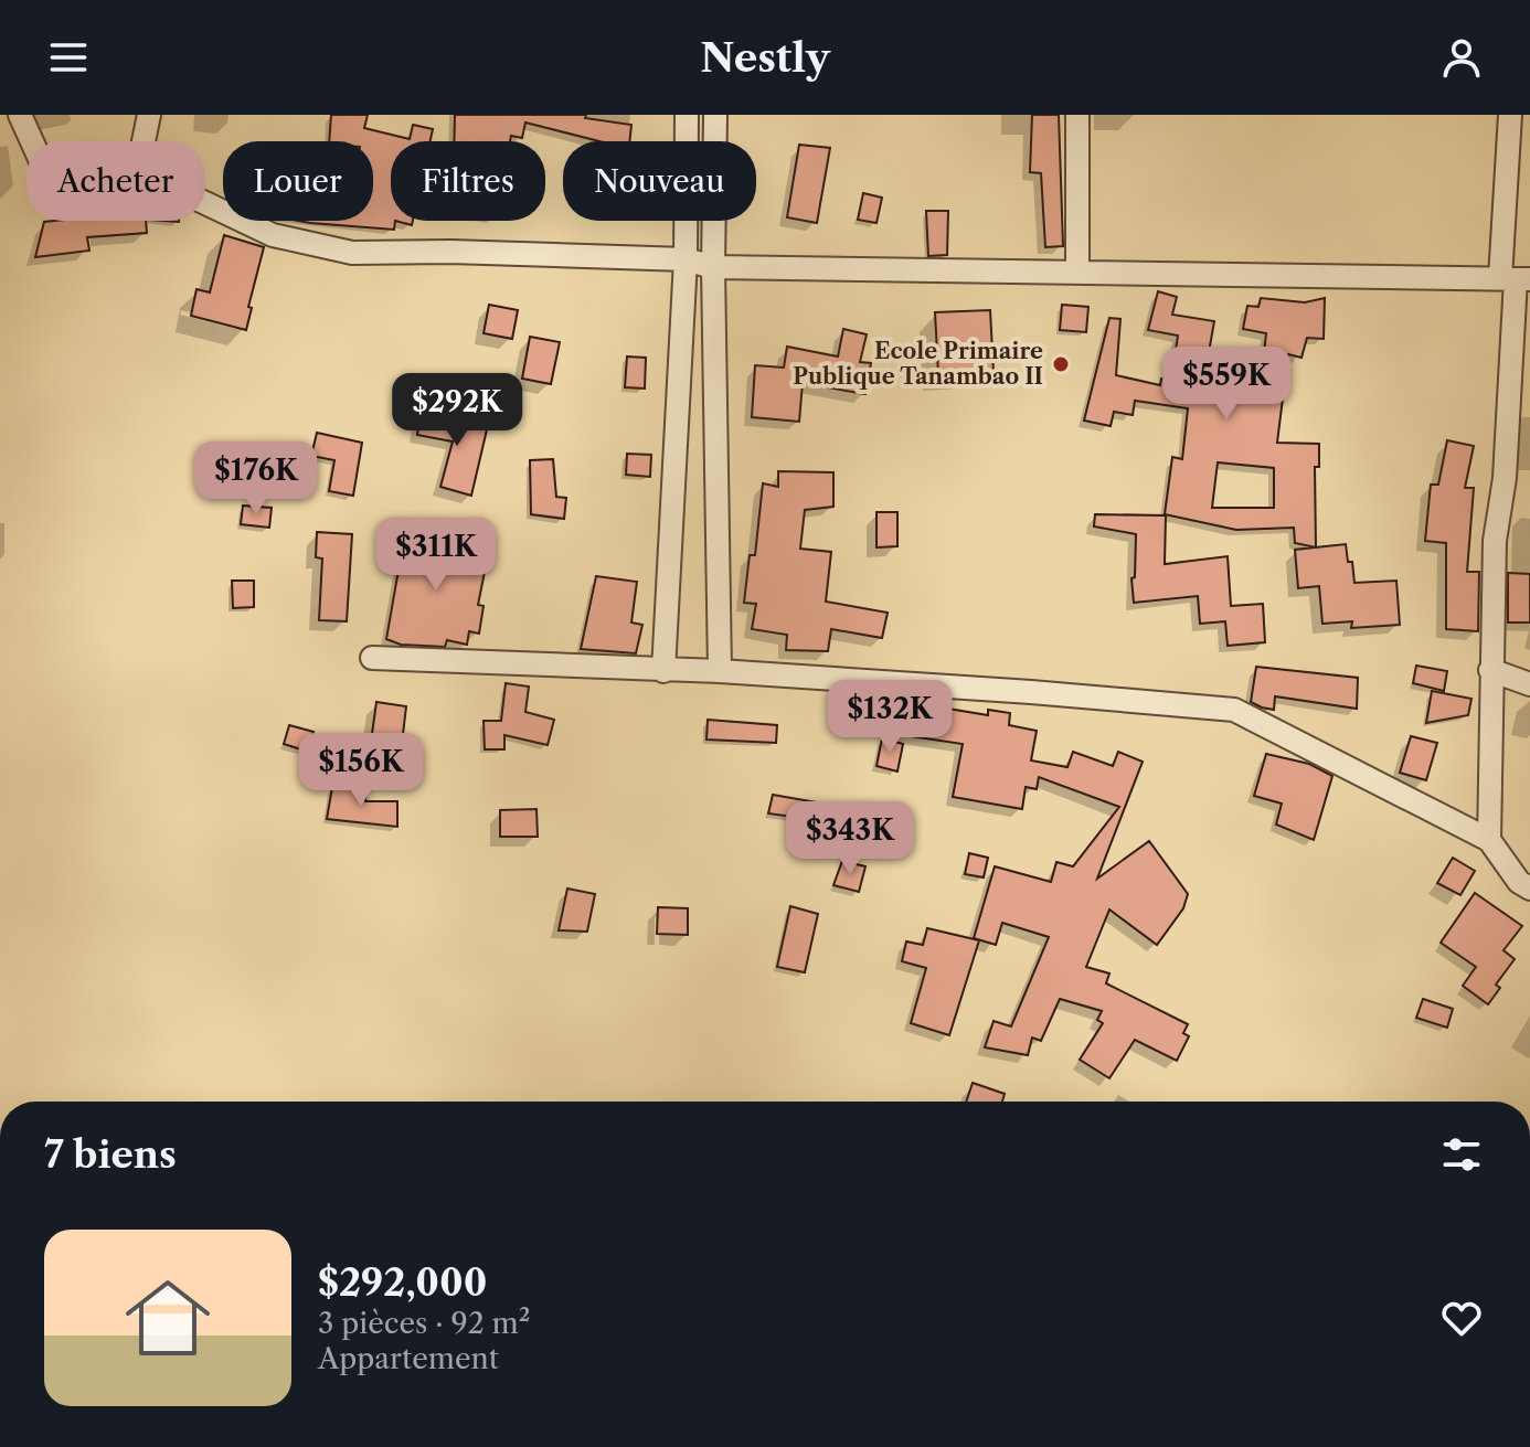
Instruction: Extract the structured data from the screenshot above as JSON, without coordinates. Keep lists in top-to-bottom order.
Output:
{
  "places": ["Ecole Primaire Publique Tanambao II"],
  "page": {
    "header": "Nestly",
    "chip": [
      "Acheter",
      "Louer",
      "Filtres",
      "Nouveau"
    ],
    "price": [
      "$559K",
      "$292K",
      "$176K",
      "$311K",
      "$132K",
      "$156K",
      "$343K"
    ],
    "heading": "7 biens",
    "list": [
      {
        "name": "$292,000",
        "note": "3 pièces · 92 m² · Appartement"
      }
    ]
  }
}
